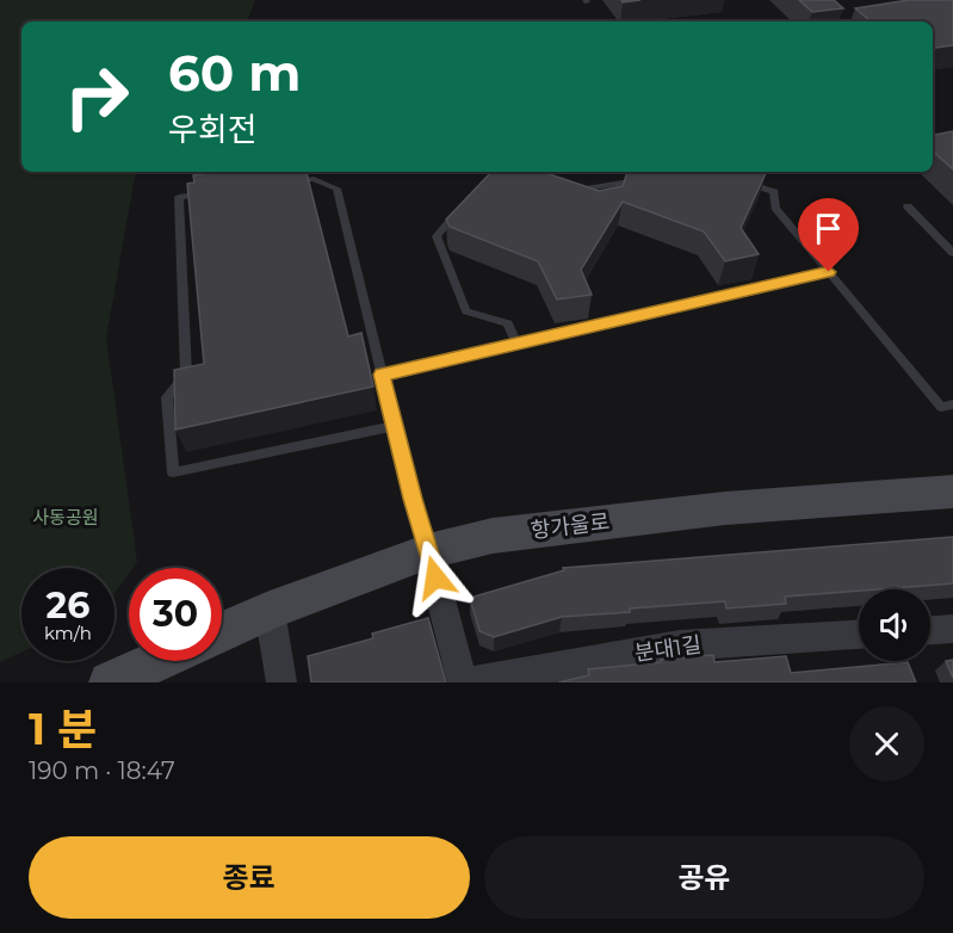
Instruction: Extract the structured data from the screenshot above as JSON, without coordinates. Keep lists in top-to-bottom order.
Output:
{
  "streets": {
    "main road": ["항가울로"],
    "street": ["분대1길"]
  },
  "crossings": [
    ["항가울로", "분대1길"]
  ],
  "parks": ["사동공원"],
  "page": {
    "turn": ["60 m", "우회전"],
    "speed": "26 km/h",
    "limit": "30",
    "heading": ["1 분", "190 m · 18:47"],
    "buttons": ["종료", "공유"]
  }
}
